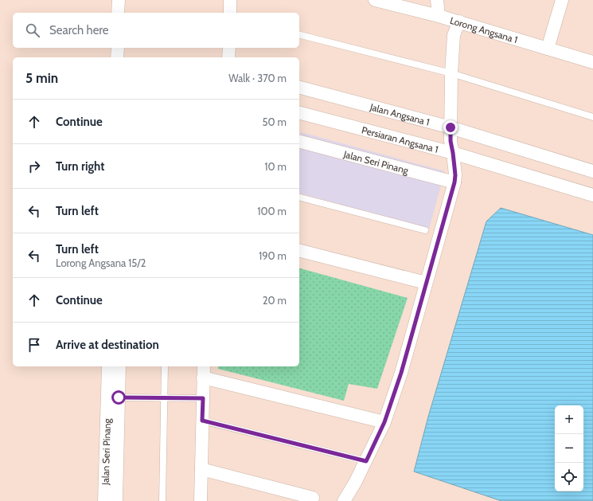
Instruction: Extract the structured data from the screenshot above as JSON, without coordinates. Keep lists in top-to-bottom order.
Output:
{
  "streets": {
    "street": [
      "Lorong Angsana 1",
      "Jalan Angsana 1",
      "Persiaran Angsana 1",
      "Jalan Seri Pinang"
    ]
  },
  "page": {
    "search": "Search here",
    "heading": ["5 min", "Walk · 370 m"],
    "list": [
      ["Continue", "50 m"],
      ["Turn right", "10 m"],
      ["Turn left", "100 m"],
      ["Turn left", "Lorong Angsana 15/2", "190 m"],
      ["Continue", "20 m"],
      "Arrive at destination"
    ],
    "map_buttons": ["+", "−"]
  }
}
